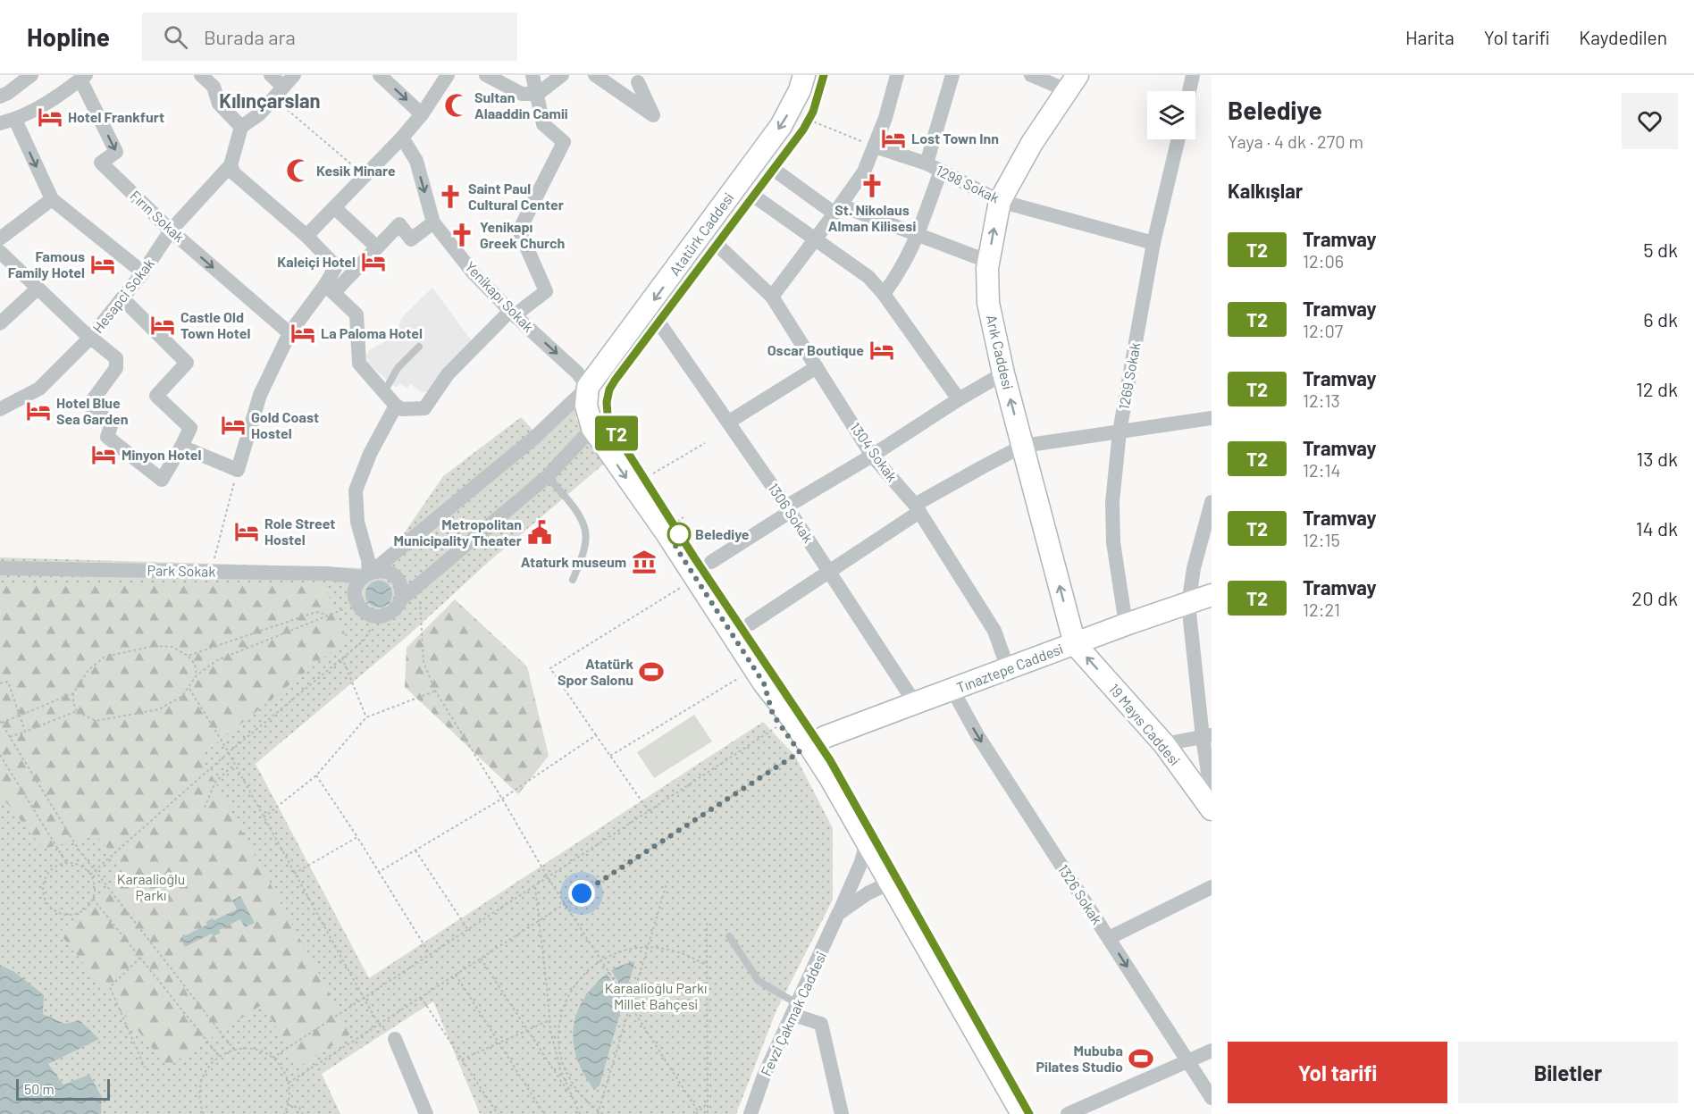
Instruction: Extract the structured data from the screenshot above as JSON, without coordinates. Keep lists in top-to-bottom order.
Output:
{
  "streets": {
    "street": [
      "1298 Sokak",
      "Fırın Sokak",
      "Atatürk Caddesi",
      "Hesapci Sokak",
      "Yenikapı Sokak",
      "Arık Caddesi",
      "1269 Sokak",
      "1304 Sokak",
      "1306 Sokak",
      "Park Sokak",
      "Tınaztepe Caddesi",
      "19 Mayıs Caddesi",
      "1326 Sokak",
      "Fevzi Çakmak Caddesi"
    ]
  },
  "crossings": [
    ["1298 Sokak", "Arık Caddesi"],
    ["1298 Sokak", "1269 Sokak"],
    ["Fırın Sokak", "Hesapci Sokak"],
    ["Atatürk Caddesi", "Yenikapı Sokak"],
    ["Arık Caddesi", "Tınaztepe Caddesi"],
    ["Arık Caddesi", "19 Mayıs Caddesi"],
    ["1269 Sokak", "Tınaztepe Caddesi"],
    ["1304 Sokak", "Tınaztepe Caddesi"],
    ["1306 Sokak", "Tınaztepe Caddesi"],
    ["Tınaztepe Caddesi", "19 Mayıs Caddesi"],
    ["Tınaztepe Caddesi", "1326 Sokak"]
  ],
  "one_way": ["19 Mayıs Caddesi", "1326 Sokak"],
  "districts": ["Kılınçarslan"],
  "parks": ["Karaalioğlu Parkı", "Karaalioğlu Parkı Millet Bahçesi"],
  "places": {
    "mosque": ["Sultan Alaaddin Camii", "Kesik Minare"],
    "hotel": [
      "Hotel Frankfurt",
      "Lost Town Inn",
      "Kaleiçi Hotel",
      "Famous Family Hotel",
      "Castle Old Town Hotel",
      "La Paloma Hotel",
      "Oscar Boutique",
      "Hotel Blue Sea Garden",
      "Gold Coast Hostel",
      "Minyon Hotel",
      "Role Street Hostel"
    ],
    "church": ["St. Nikolaus Alman Kilisesi", "Saint Paul Cultural Center", "Yenikapı Greek Church"],
    "public building": ["Metropolitan Municipality Theater"],
    "other": ["Belediye"],
    "museum": ["Ataturk museum"],
    "sports": ["Atatürk Spor Salonu", "Mububa Pilates Studio"]
  },
  "lines": ["tram line T2"],
  "scale_bar": "50 m",
  "page": {
    "header": "Hopline",
    "search": "Burada ara",
    "nav": ["Harita", "Yol tarifi", "Kaydedilen"],
    "on_map": "T2",
    "heading": [
      ["Belediye", "Yaya · 4 dk · 270 m"],
      "Kalkışlar"
    ],
    "list": [
      {
        "mark": "T2",
        "name": "Tramvay",
        "note": "12:06",
        "value": "5 dk"
      },
      {
        "mark": "T2",
        "name": "Tramvay",
        "note": "12:07",
        "value": "6 dk"
      },
      {
        "mark": "T2",
        "name": "Tramvay",
        "note": "12:13",
        "value": "12 dk"
      },
      {
        "mark": "T2",
        "name": "Tramvay",
        "note": "12:14",
        "value": "13 dk"
      },
      {
        "mark": "T2",
        "name": "Tramvay",
        "note": "12:15",
        "value": "14 dk"
      },
      {
        "mark": "T2",
        "name": "Tramvay",
        "note": "12:21",
        "value": "20 dk"
      }
    ],
    "buttons": ["Yol tarifi", "Biletler"],
    "scale": "50 m"
  }
}
